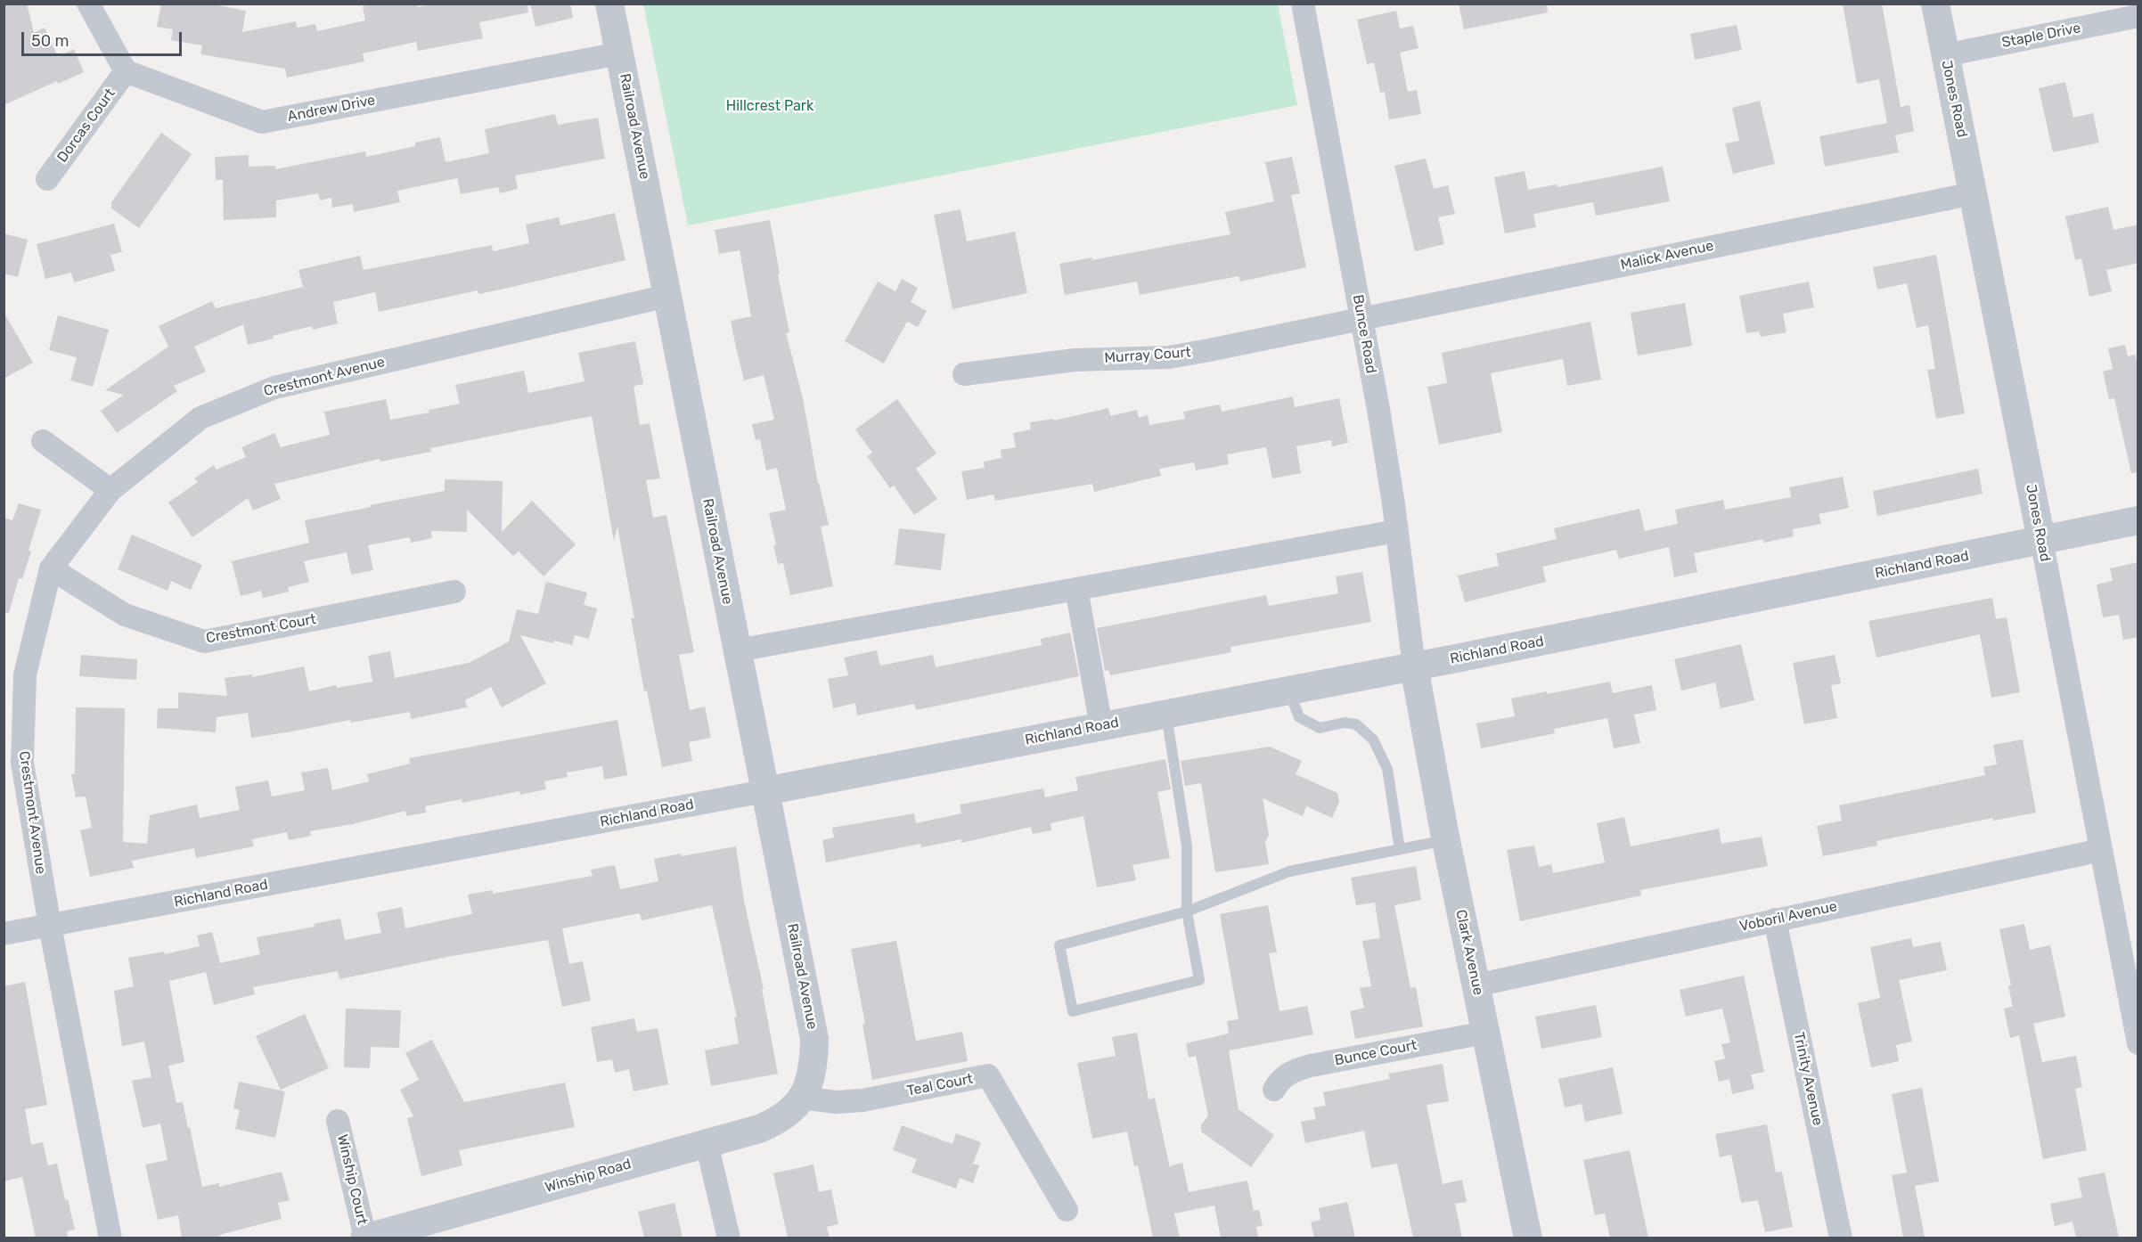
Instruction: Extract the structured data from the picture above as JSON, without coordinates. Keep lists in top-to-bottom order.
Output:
{
  "streets": {
    "street": [
      "Staple Drive",
      "Jones Road",
      "Andrew Drive",
      "Dorcas Court",
      "Railroad Avenue",
      "Malick Avenue",
      "Bunce Road",
      "Murray Court",
      "Crestmont Avenue",
      "Richland Road",
      "Crestmont Court",
      "Voboril Avenue",
      "Clark Avenue",
      "Bunce Court",
      "Trinity Avenue",
      "Teal Court",
      "Winship Road",
      "Winship Court"
    ]
  },
  "crossings": [
    ["Staple Drive", "Jones Road"],
    ["Jones Road", "Malick Avenue"],
    ["Jones Road", "Richland Road"],
    ["Jones Road", "Voboril Avenue"],
    ["Andrew Drive", "Dorcas Court"],
    ["Andrew Drive", "Railroad Avenue"],
    ["Railroad Avenue", "Crestmont Avenue"],
    ["Railroad Avenue", "Richland Road"],
    ["Railroad Avenue", "Teal Court"],
    ["Railroad Avenue", "Winship Road"],
    ["Malick Avenue", "Bunce Road"],
    ["Malick Avenue", "Murray Court"],
    ["Bunce Road", "Murray Court"],
    ["Bunce Road", "Richland Road"],
    ["Bunce Road", "Clark Avenue"],
    ["Crestmont Avenue", "Richland Road"],
    ["Crestmont Avenue", "Crestmont Court"],
    ["Richland Road", "Clark Avenue"],
    ["Voboril Avenue", "Clark Avenue"],
    ["Voboril Avenue", "Trinity Avenue"],
    ["Clark Avenue", "Bunce Court"],
    ["Teal Court", "Winship Road"],
    ["Winship Road", "Winship Court"]
  ],
  "parks": ["Hillcrest Park"],
  "scale_bar": "50 m"
}
